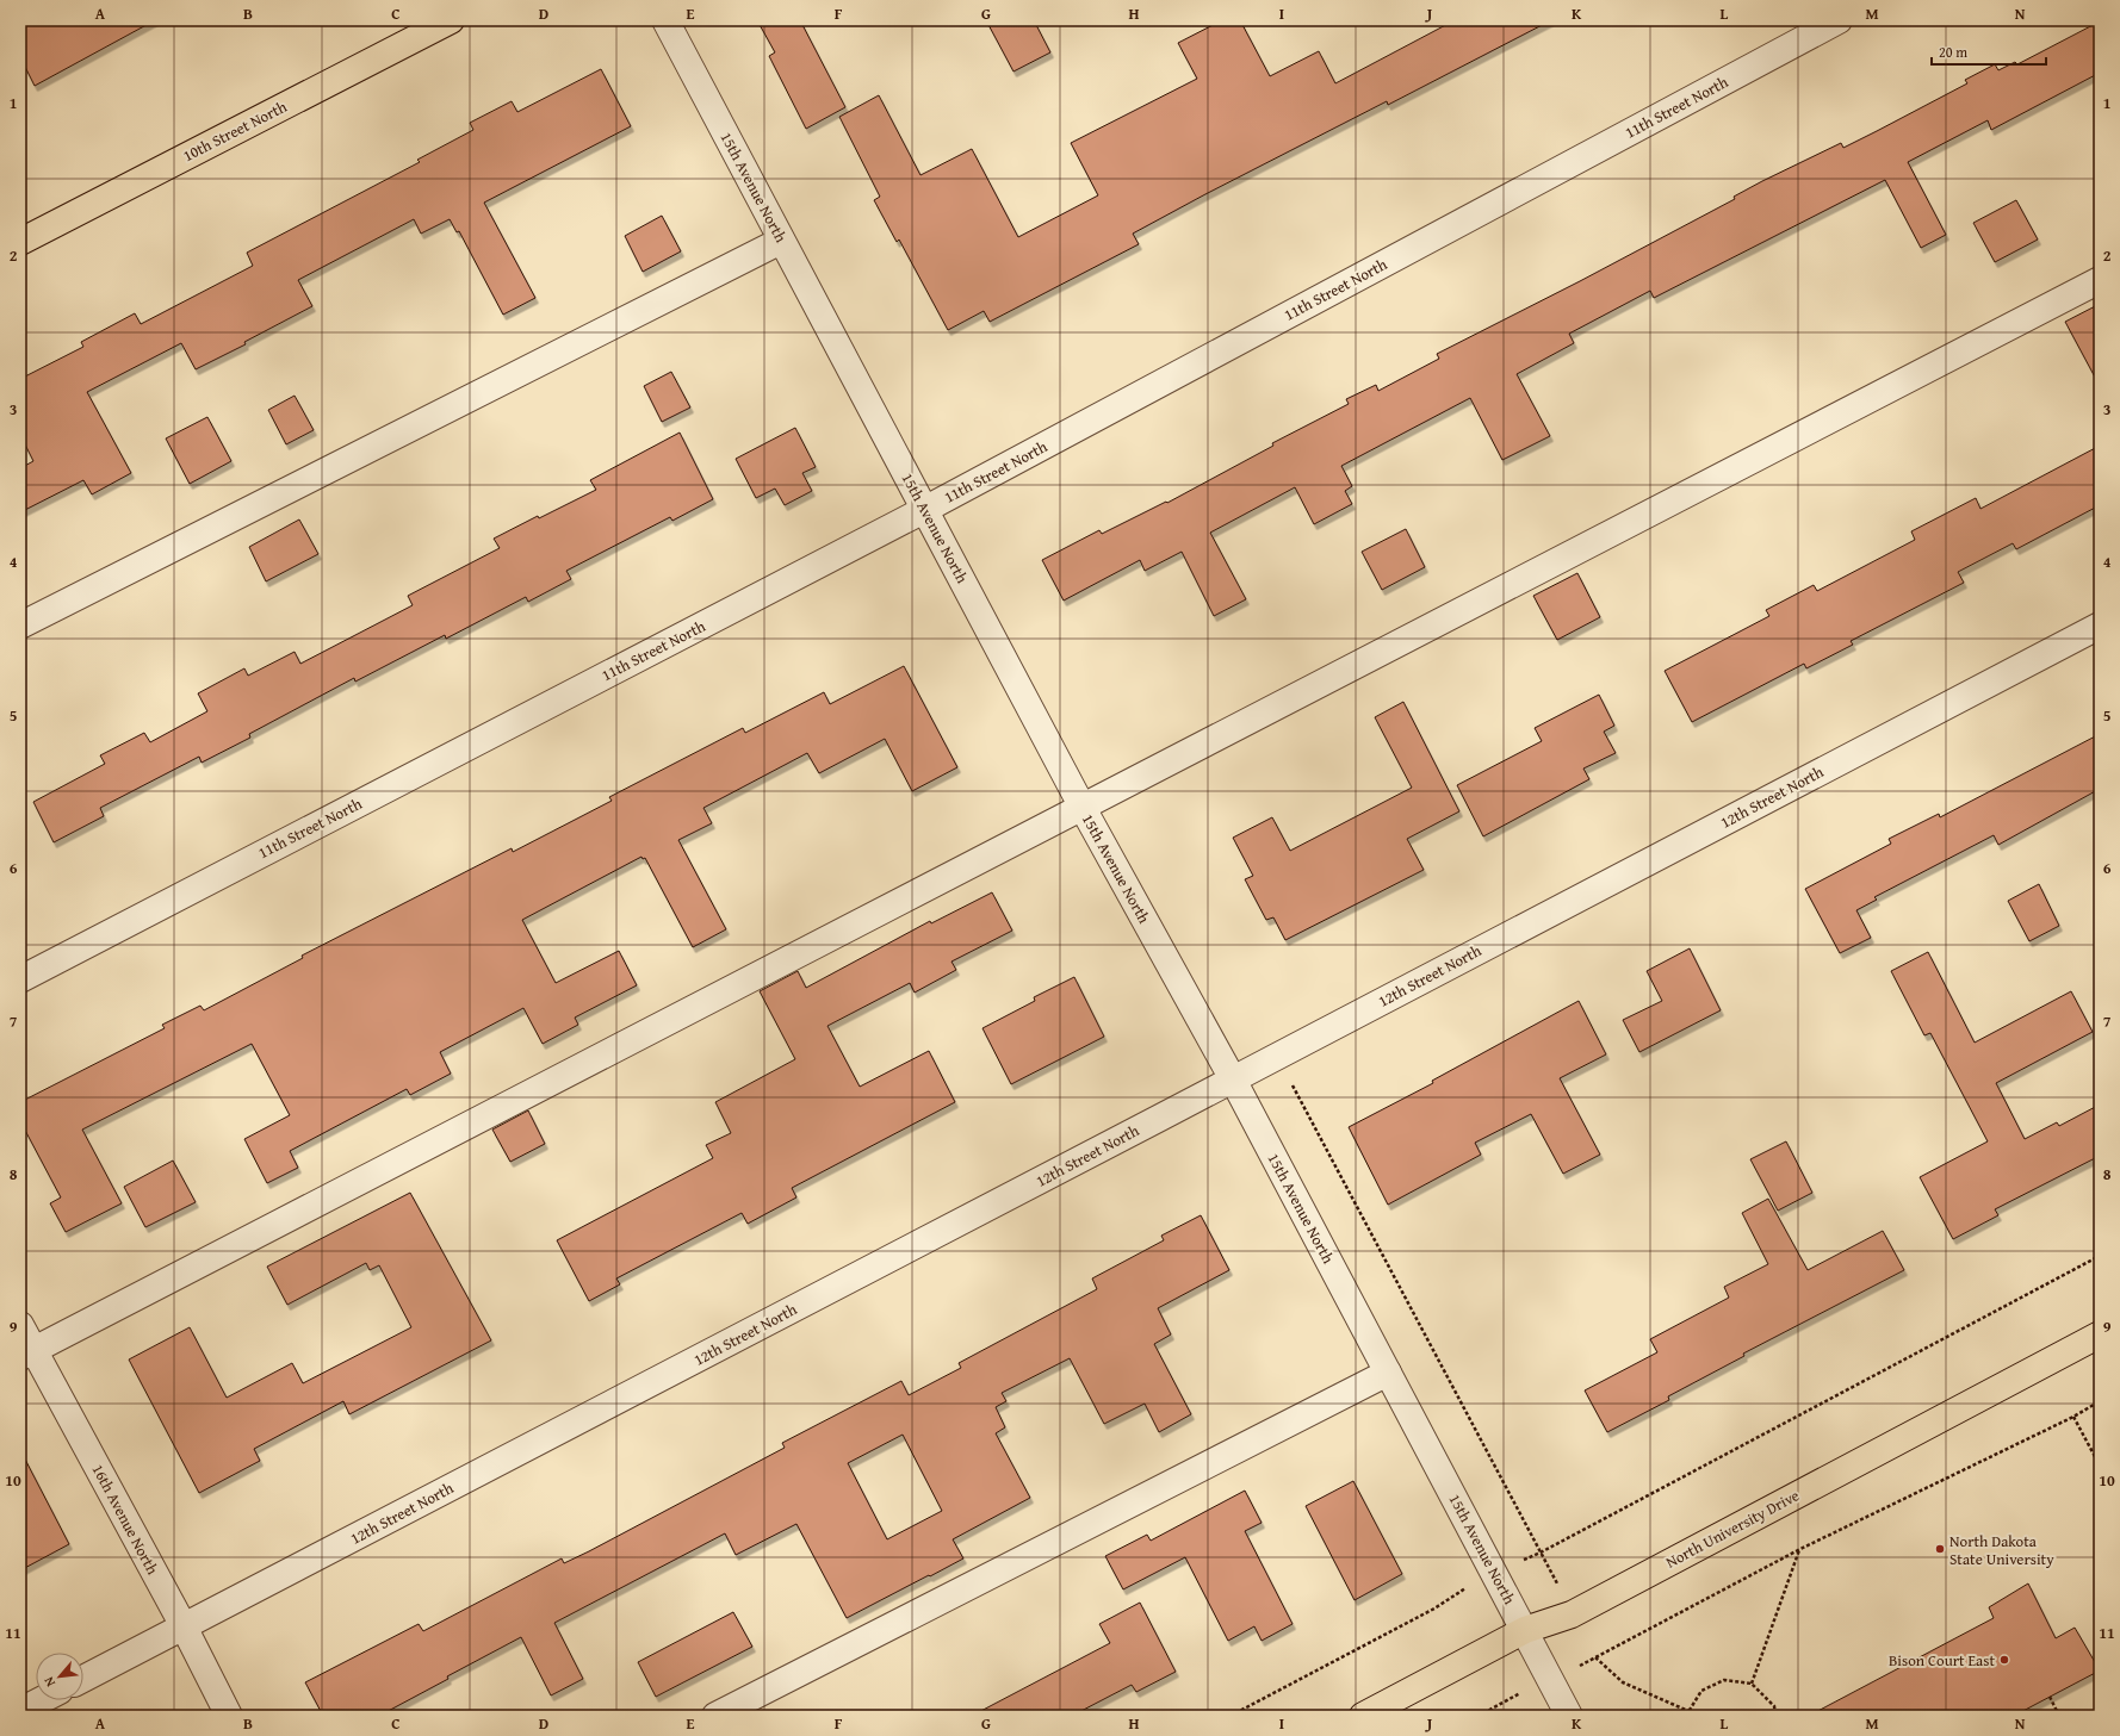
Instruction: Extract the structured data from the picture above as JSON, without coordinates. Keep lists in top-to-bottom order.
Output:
{
  "streets": {
    "main road": ["10th Street North", "North University Drive"],
    "street": [
      "11th Street North",
      "15th Avenue North",
      "12th Street North",
      "16th Avenue North"
    ]
  },
  "crossings": [
    ["11th Street North", "15th Avenue North"],
    ["15th Avenue North", "12th Street North"],
    ["15th Avenue North", "North University Drive"],
    ["12th Street North", "16th Avenue North"]
  ],
  "places": ["North Dakota State University", "Bison Court East"],
  "scale_bar": "20 m",
  "north": "bottom left",
  "grid": {
    "columns": [
      "A",
      "B",
      "C",
      "D",
      "E",
      "F",
      "G",
      "H",
      "I",
      "J",
      "K",
      "L",
      "M",
      "N"
    ],
    "rows": [
      "1",
      "2",
      "3",
      "4",
      "5",
      "6",
      "7",
      "8",
      "9",
      "10",
      "11"
    ]
  }
}
